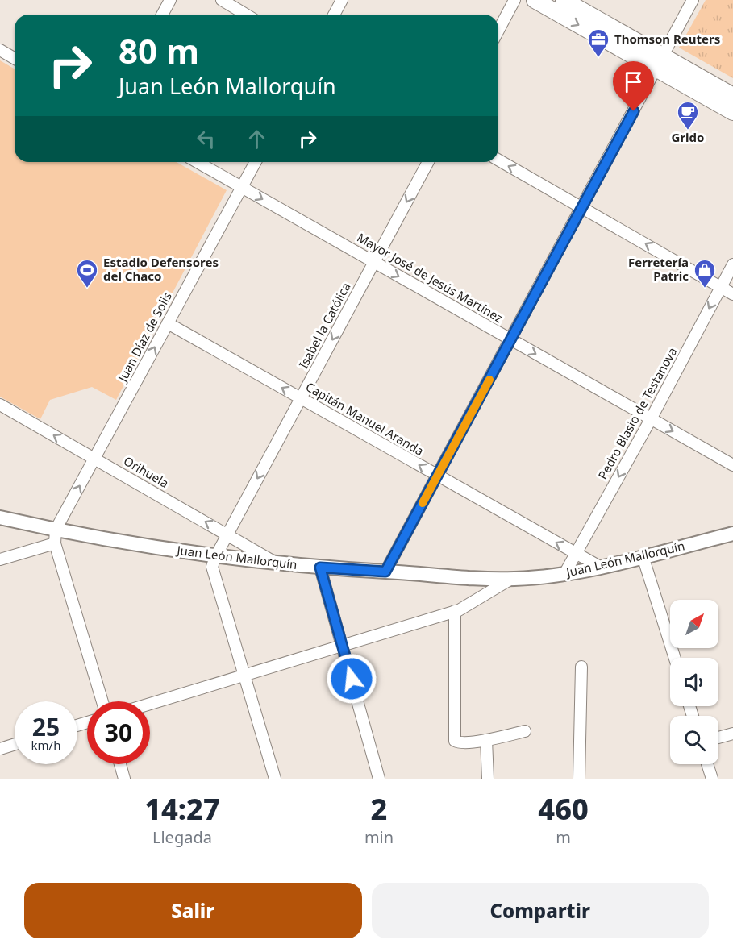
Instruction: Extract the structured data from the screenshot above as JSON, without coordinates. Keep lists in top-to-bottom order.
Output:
{
  "streets": {
    "street": [
      "Mayor José de Jesús Martínez",
      "Isabel la Católica",
      "Juan Díaz de Solis",
      "Pedro Blasio de Testanova",
      "Capitán Manuel Aranda",
      "Orihuela",
      "Juan León Mallorquín"
    ]
  },
  "crossings": [
    ["Mayor José de Jesús Martínez", "Isabel la Católica"],
    ["Mayor José de Jesús Martínez", "Juan Díaz de Solis"],
    ["Mayor José de Jesús Martínez", "Pedro Blasio de Testanova"],
    ["Isabel la Católica", "Capitán Manuel Aranda"],
    ["Isabel la Católica", "Orihuela"],
    ["Isabel la Católica", "Juan León Mallorquín"],
    ["Juan Díaz de Solis", "Capitán Manuel Aranda"],
    ["Juan Díaz de Solis", "Orihuela"],
    ["Juan Díaz de Solis", "Juan León Mallorquín"],
    ["Pedro Blasio de Testanova", "Capitán Manuel Aranda"],
    ["Pedro Blasio de Testanova", "Juan León Mallorquín"],
    ["Capitán Manuel Aranda", "Juan León Mallorquín"],
    ["Orihuela", "Juan León Mallorquín"]
  ],
  "one_way": [
    "Mayor José de Jesús Martínez",
    "Isabel la Católica",
    "Juan Díaz de Solis",
    "Pedro Blasio de Testanova",
    "Capitán Manuel Aranda",
    "Orihuela"
  ],
  "places": {
    "office": ["Thomson Reuters"],
    "cafe": ["Grido"],
    "sports": ["Estadio Defensores del Chaco"],
    "shop": ["Ferretería Patric"]
  },
  "north": "top right",
  "page": {
    "turn": ["80 m", "Juan León Mallorquín"],
    "speed": "25 km/h",
    "limit": "30",
    "eta": [
      "14:27",
      "Llegada",
      "2",
      "min",
      "460",
      "m"
    ],
    "buttons": ["Salir", "Compartir"]
  }
}
